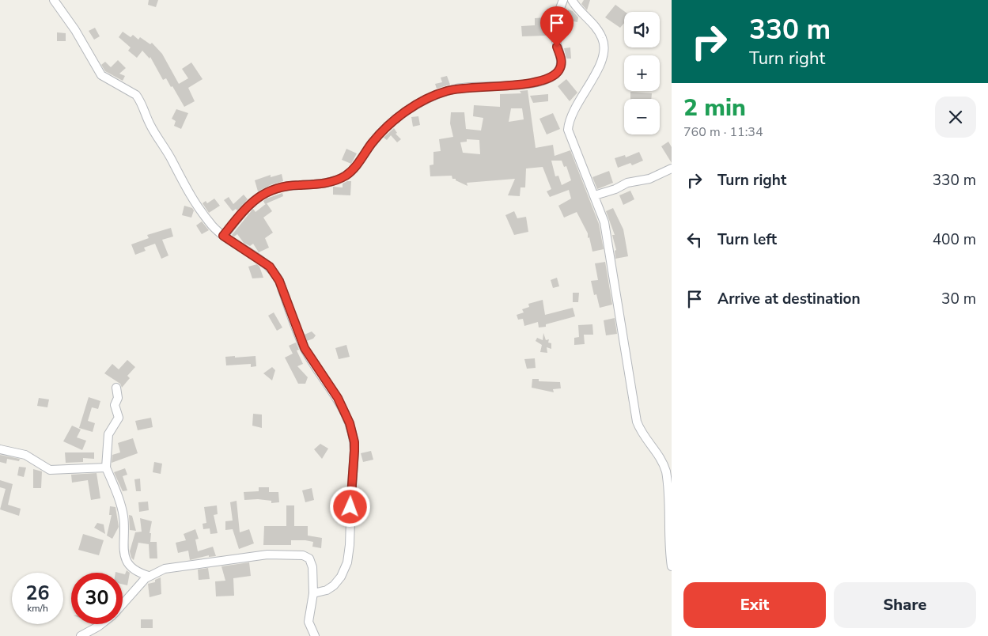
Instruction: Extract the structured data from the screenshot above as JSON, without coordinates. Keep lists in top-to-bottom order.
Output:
{
  "page": {
    "turn": ["330 m", "Turn right"],
    "map_buttons": ["+", "−"],
    "heading": ["2 min", "760 m · 11:34"],
    "list": [
      {
        "name": "Turn right",
        "value": "330 m"
      },
      {
        "name": "Turn left",
        "value": "400 m"
      },
      {
        "name": "Arrive at destination",
        "value": "30 m"
      }
    ],
    "speed": "26 km/h",
    "limit": "30",
    "buttons": ["Exit", "Share"]
  }
}
